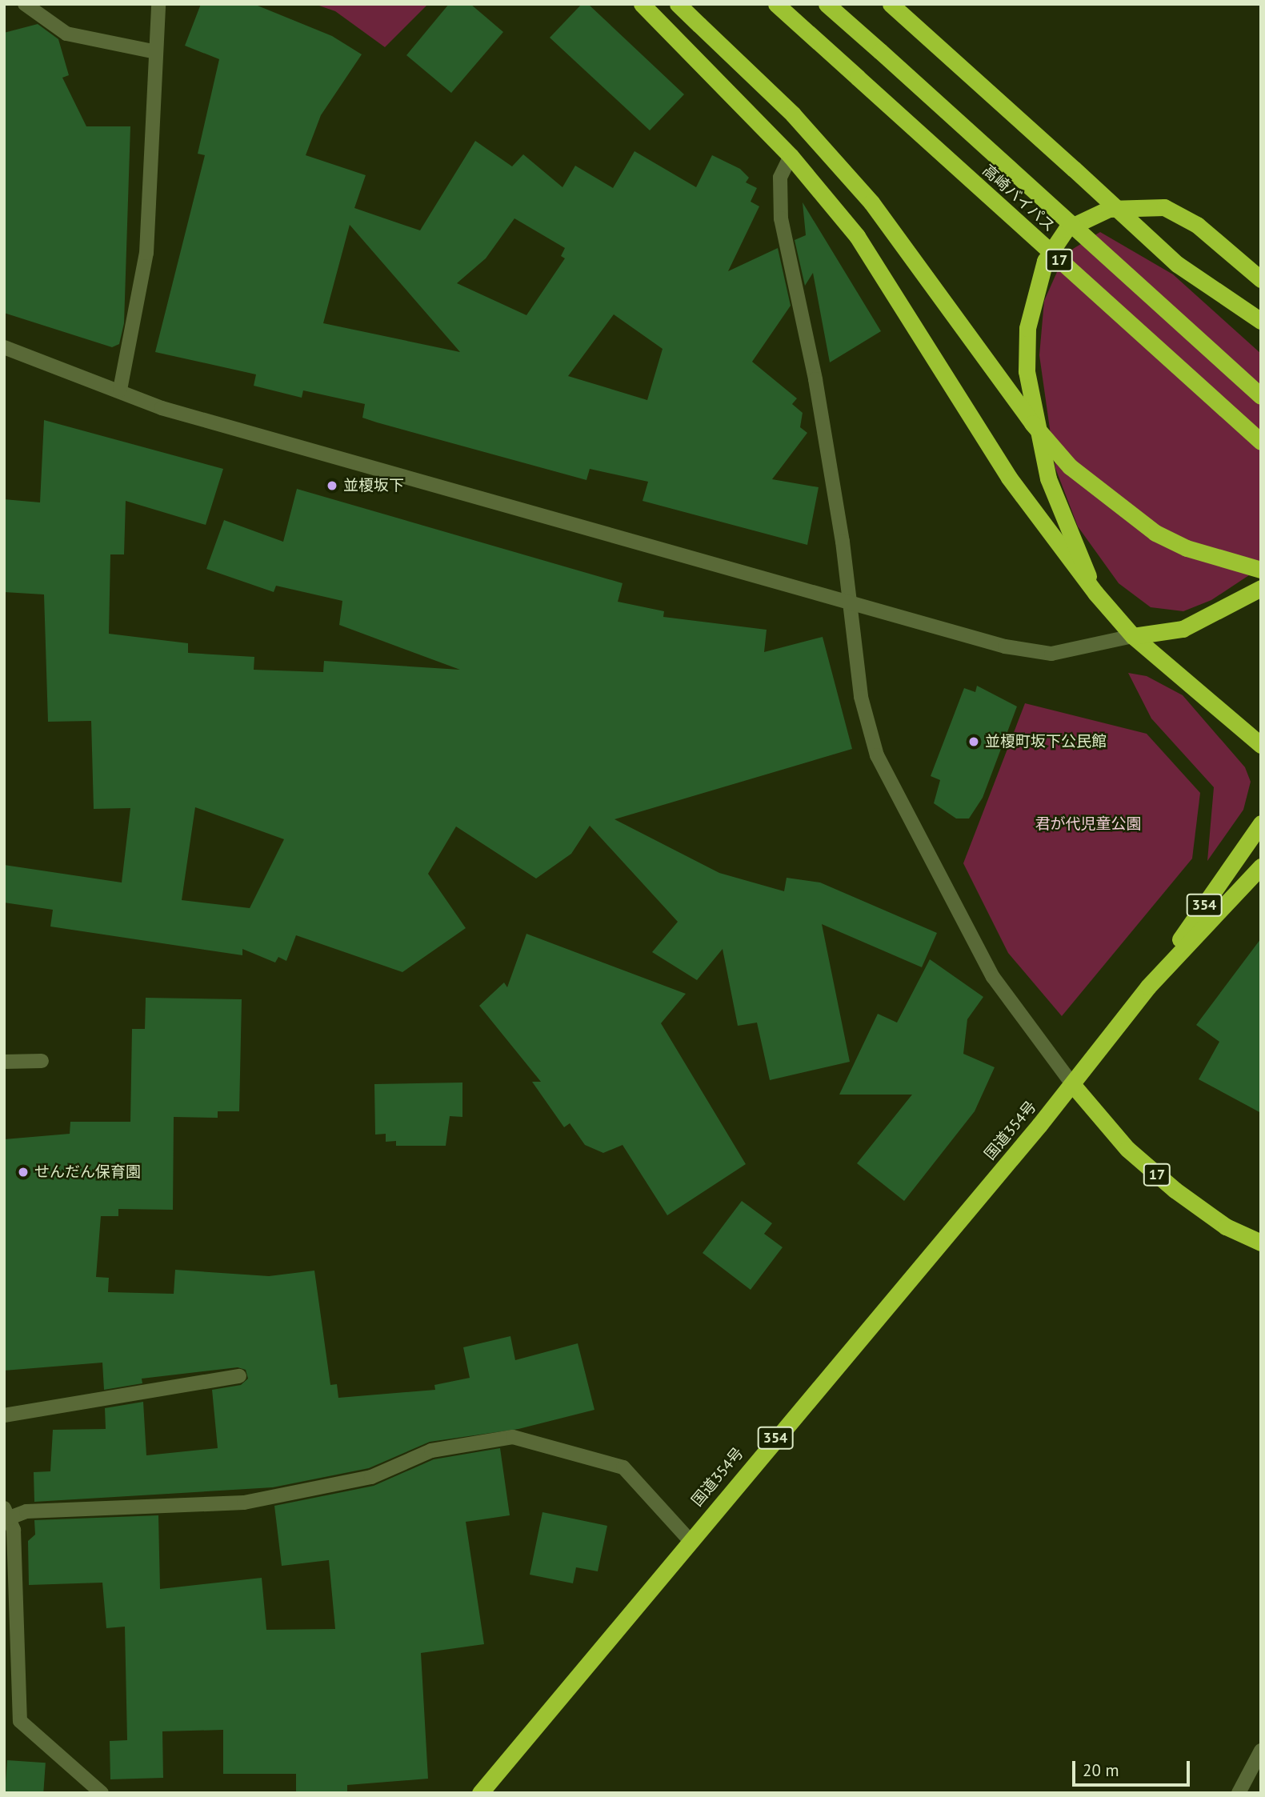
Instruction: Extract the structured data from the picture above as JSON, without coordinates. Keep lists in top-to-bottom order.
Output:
{
  "streets": {
    "highway": [
      "高崎バイパス",
      "17",
      "354",
      "国道354号"
    ]
  },
  "crossings": [
    ["17", "354"],
    ["17", "国道354号"],
    ["354", "国道354号"]
  ],
  "parks": ["君が代児童公園"],
  "places": ["並榎坂下", "並榎町坂下公民館", "せんだん保育園"],
  "scale_bar": "20 m"
}
